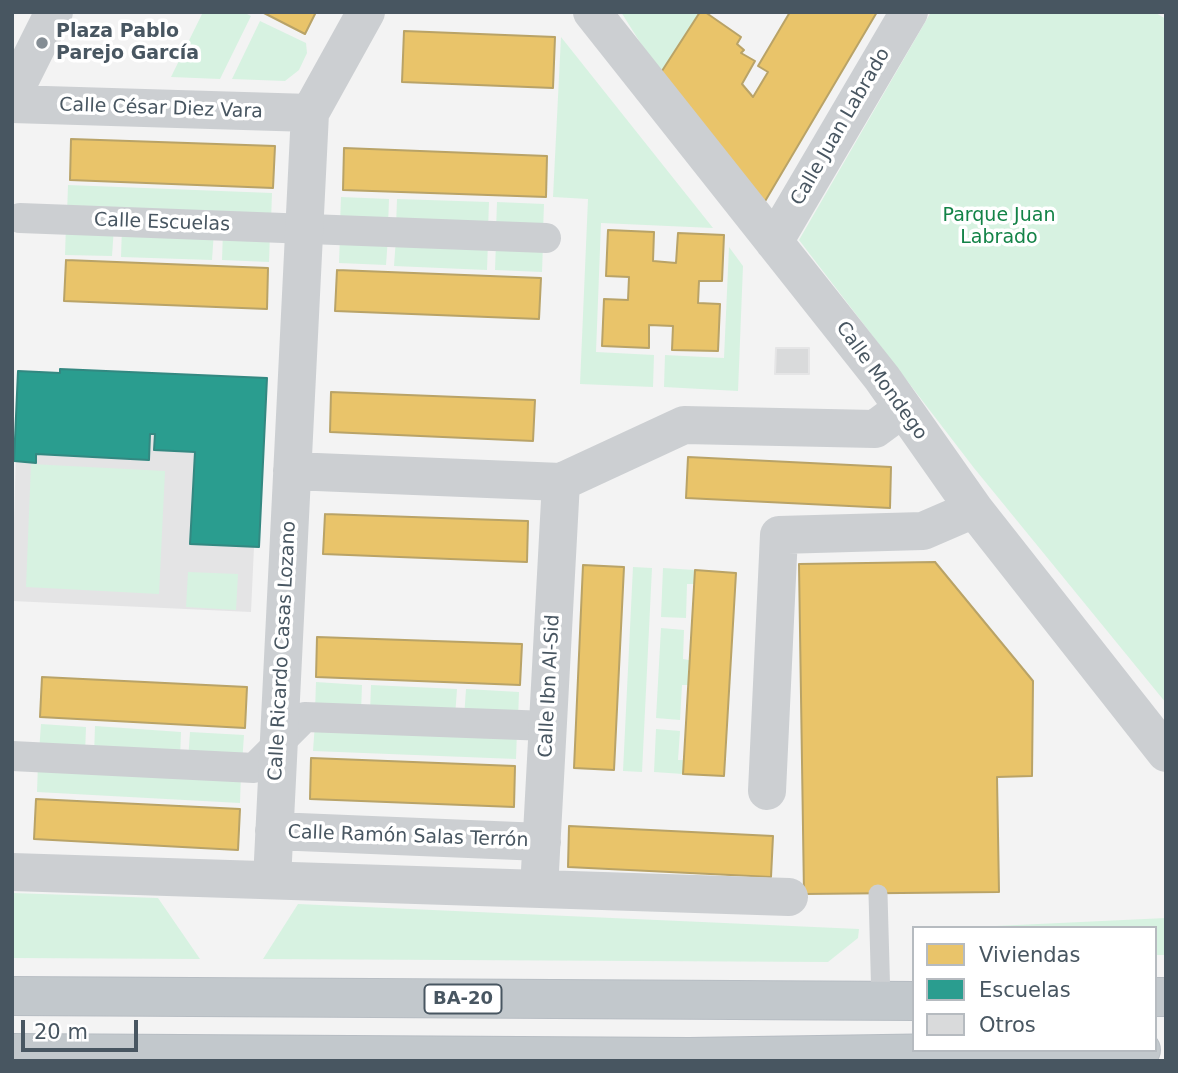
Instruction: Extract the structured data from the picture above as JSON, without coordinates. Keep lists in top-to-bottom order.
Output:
{
  "streets": {
    "highway": ["BA-20"],
    "street": [
      "Calle César Diez Vara",
      "Calle Juan Labrado",
      "Calle Escuelas",
      "Calle Mondego",
      "Calle Ricardo Casas Lozano",
      "Calle Ibn Al-Sid",
      "Calle Ramón Salas Terrón"
    ]
  },
  "crossings": [
    ["Calle Juan Labrado", "Calle Mondego"],
    ["Calle Escuelas", "Calle Ricardo Casas Lozano"],
    ["Calle Ricardo Casas Lozano", "Calle Ramón Salas Terrón"],
    ["Calle Ibn Al-Sid", "Calle Ramón Salas Terrón"]
  ],
  "parks": ["Parque Juan Labrado"],
  "places": ["Plaza Pablo Parejo García"],
  "legend": ["Viviendas", "Escuelas", "Otros"],
  "scale_bar": "20 m"
}
